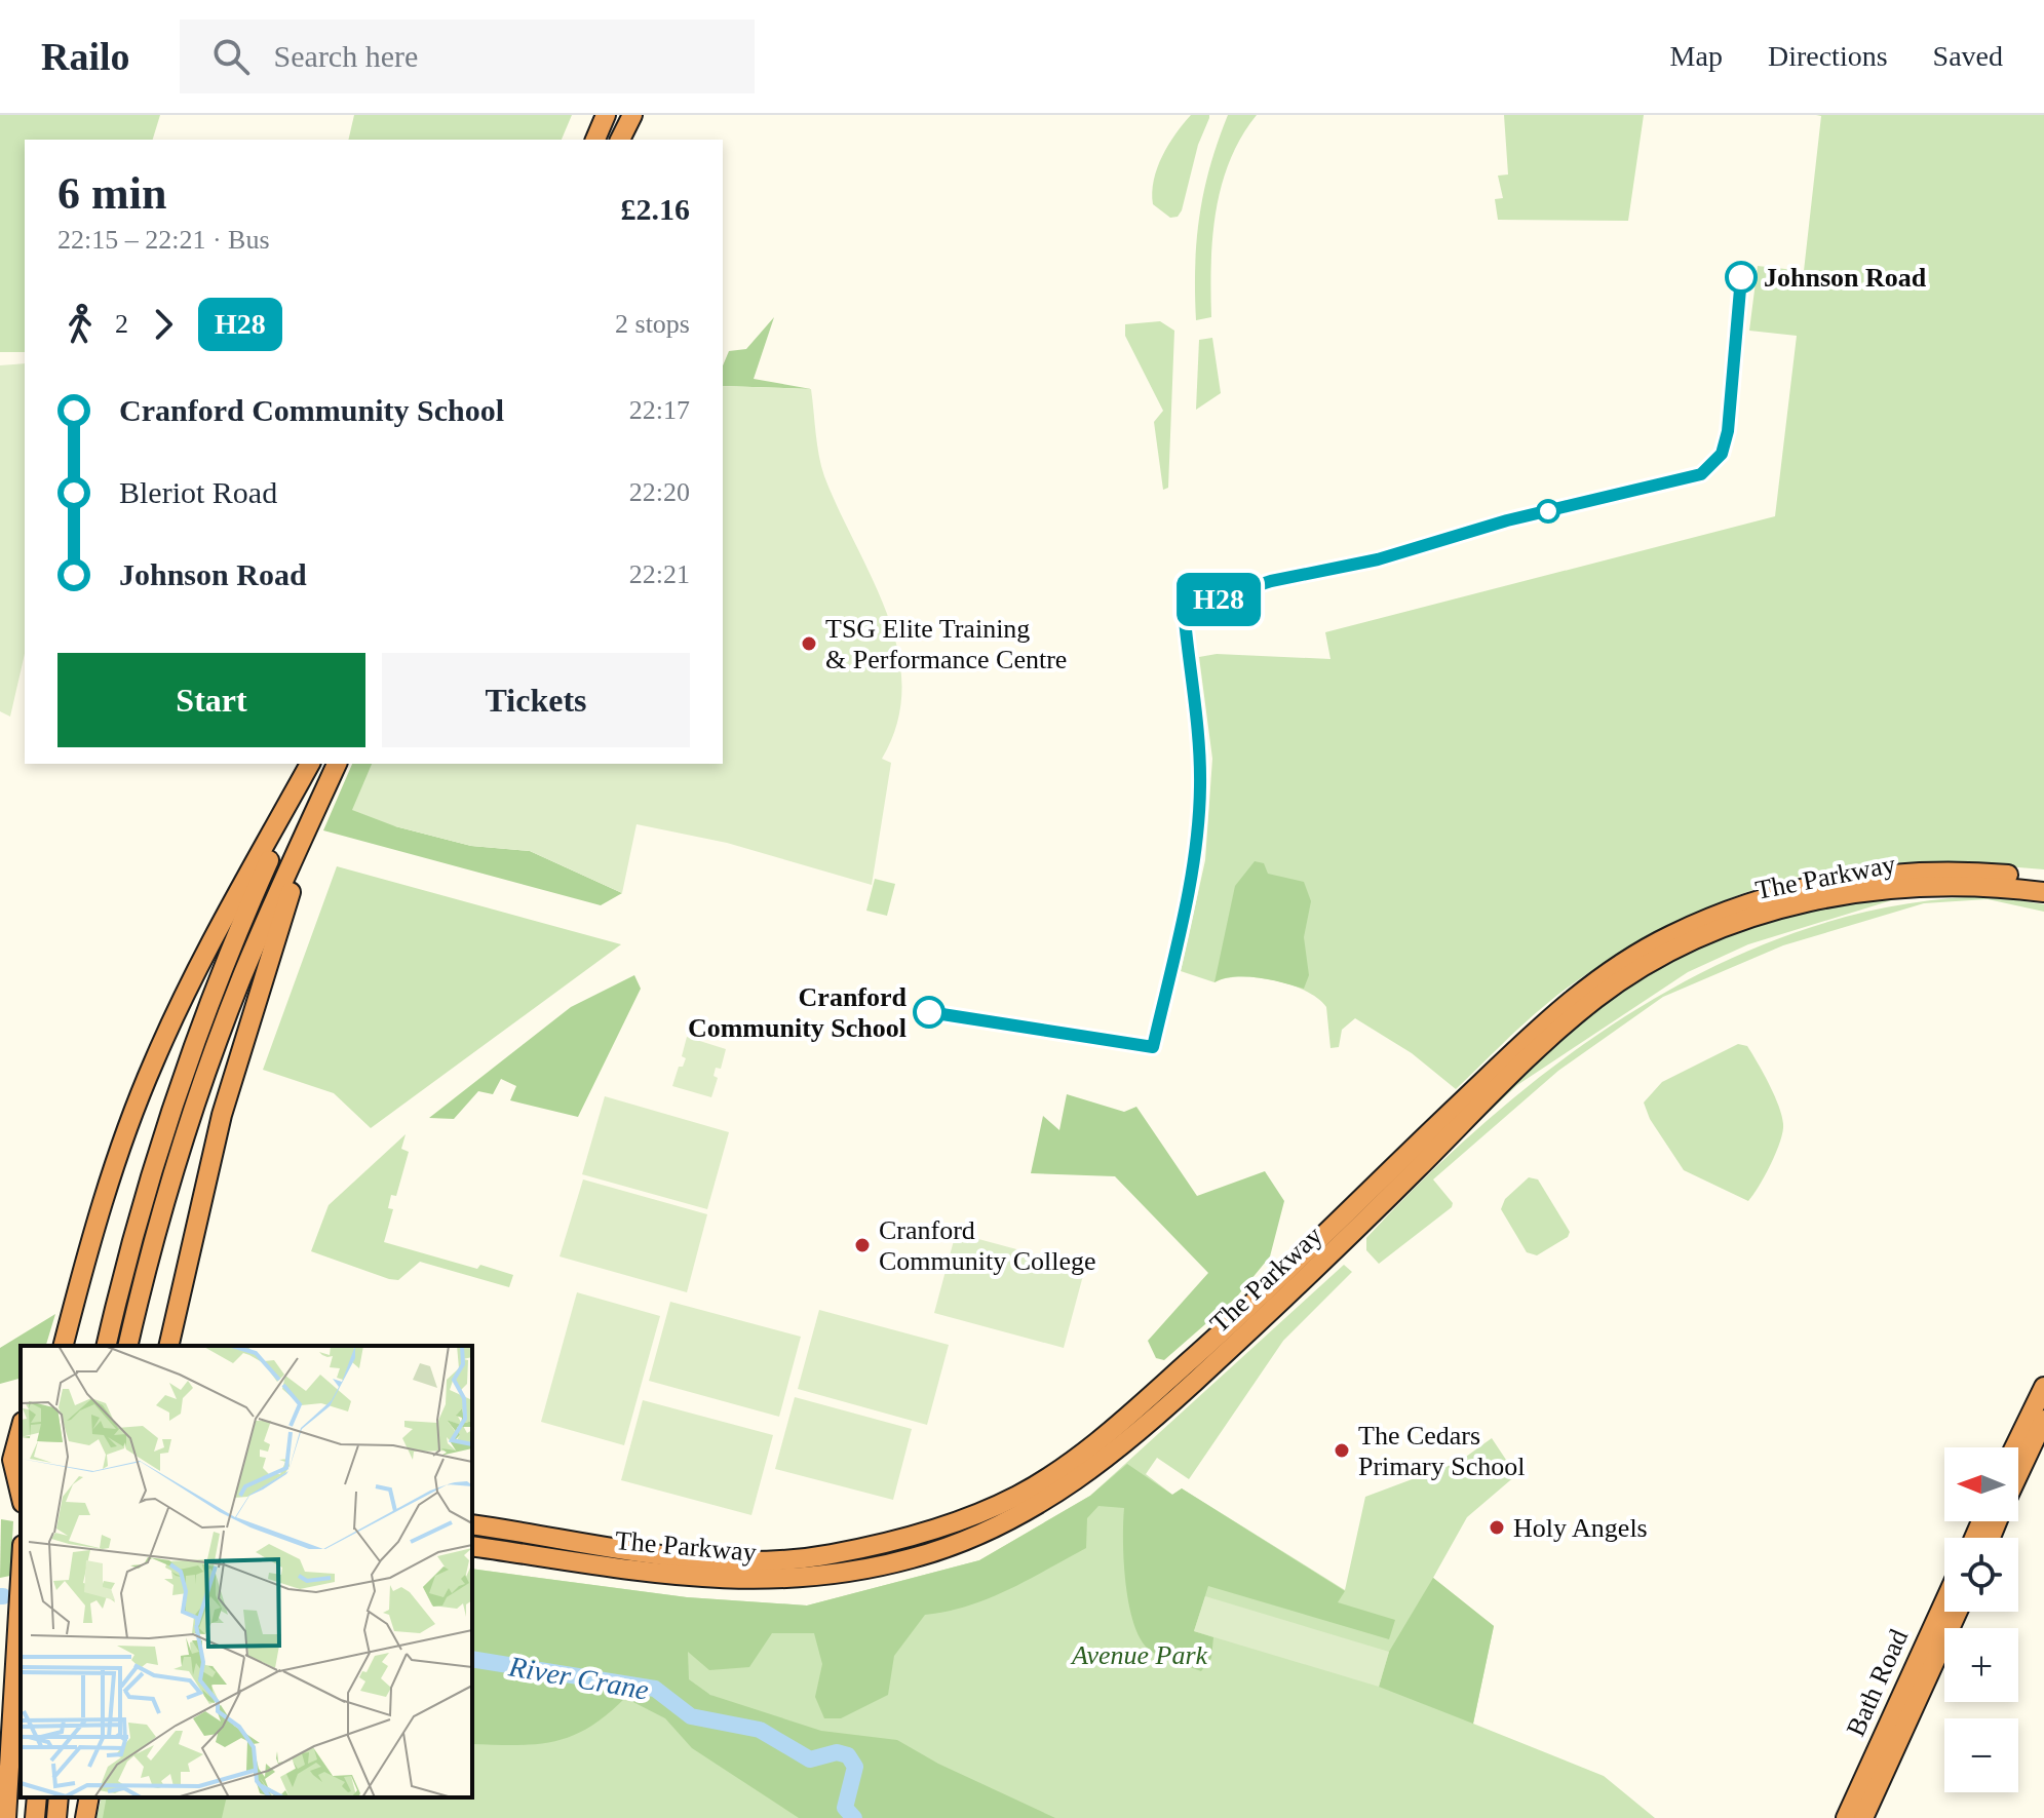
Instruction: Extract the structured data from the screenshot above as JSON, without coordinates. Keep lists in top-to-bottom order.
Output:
{
  "streets": {
    "highway": ["The Parkway", "Bath Road"]
  },
  "water": ["River Crane"],
  "parks": ["Avenue Park"],
  "places": [
    "Johnson Road",
    "TSG Elite Training & Performance Centre",
    "Cranford Community School",
    "Cranford Community College",
    "The Cedars Primary School",
    "Holy Angels"
  ],
  "lines": ["bus line H28"],
  "north": "left",
  "page": {
    "header": "Railo",
    "search": "Search here",
    "nav": ["Map", "Directions", "Saved"],
    "on_map": "H28",
    "heading": ["6 min", "22:15 – 22:21 · Bus", "£2.16"],
    "legs": ["2", "H28", "2 stops"],
    "list": [
      {
        "name": "Cranford Community School",
        "value": "22:17"
      },
      {
        "name": "Bleriot Road",
        "value": "22:20"
      },
      {
        "name": "Johnson Road",
        "value": "22:21"
      }
    ],
    "buttons": ["Start", "Tickets"],
    "map_buttons": ["+", "−"]
  }
}
